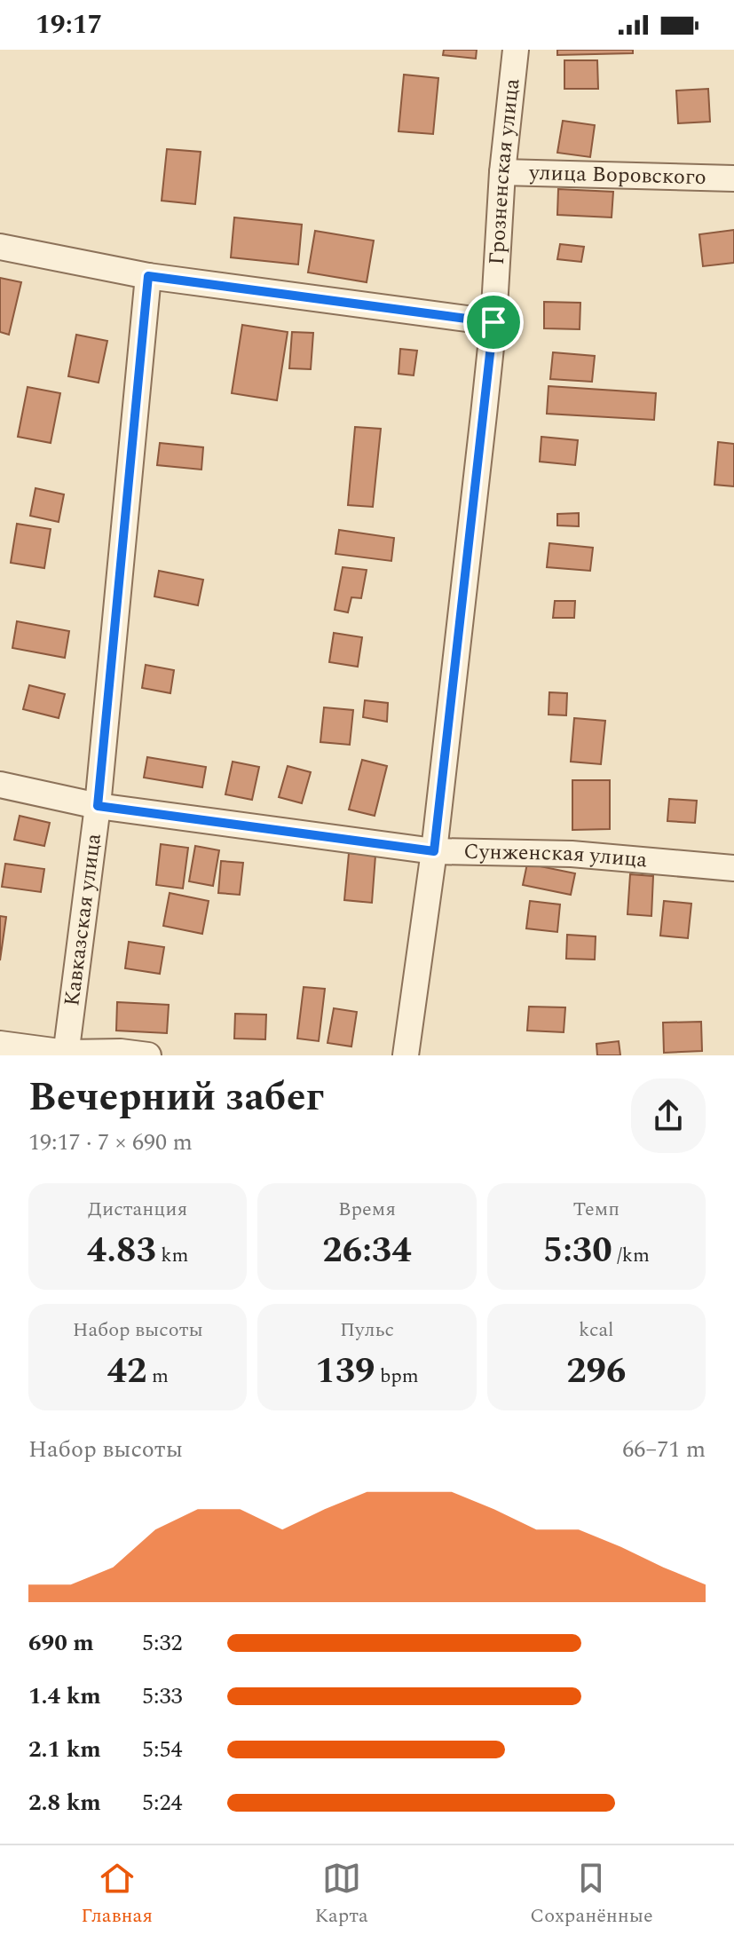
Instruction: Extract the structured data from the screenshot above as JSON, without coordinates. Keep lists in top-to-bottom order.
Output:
{
  "streets": {
    "street": [
      "Грозненская улица",
      "улица Воровского",
      "Сунженская улица",
      "Кавказская улица"
    ]
  },
  "crossings": [
    ["Грозненская улица", "улица Воровского"],
    ["Грозненская улица", "Сунженская улица"],
    ["Сунженская улица", "Кавказская улица"]
  ],
  "page": {
    "status": "19:17",
    "heading": ["Вечерний забег", "19:17 · 7 × 690 m"],
    "stats": [
      ["Дистанция", "4.83 km"],
      ["Время", "26:34"],
      ["Темп", "5:30 /km"],
      ["Набор высоты", "42 m"],
      ["Пульс", "139 bpm"],
      ["kcal", "296"]
    ],
    "chart": ["Набор высоты", "66–71 m"],
    "list": [
      {
        "name": "690 m",
        "note": "5:32"
      },
      {
        "name": "1.4 km",
        "note": "5:33"
      },
      {
        "name": "2.1 km",
        "note": "5:54"
      },
      {
        "name": "2.8 km",
        "note": "5:24"
      }
    ],
    "tabs": ["Главная", "Карта", "Сохранённые"]
  }
}
